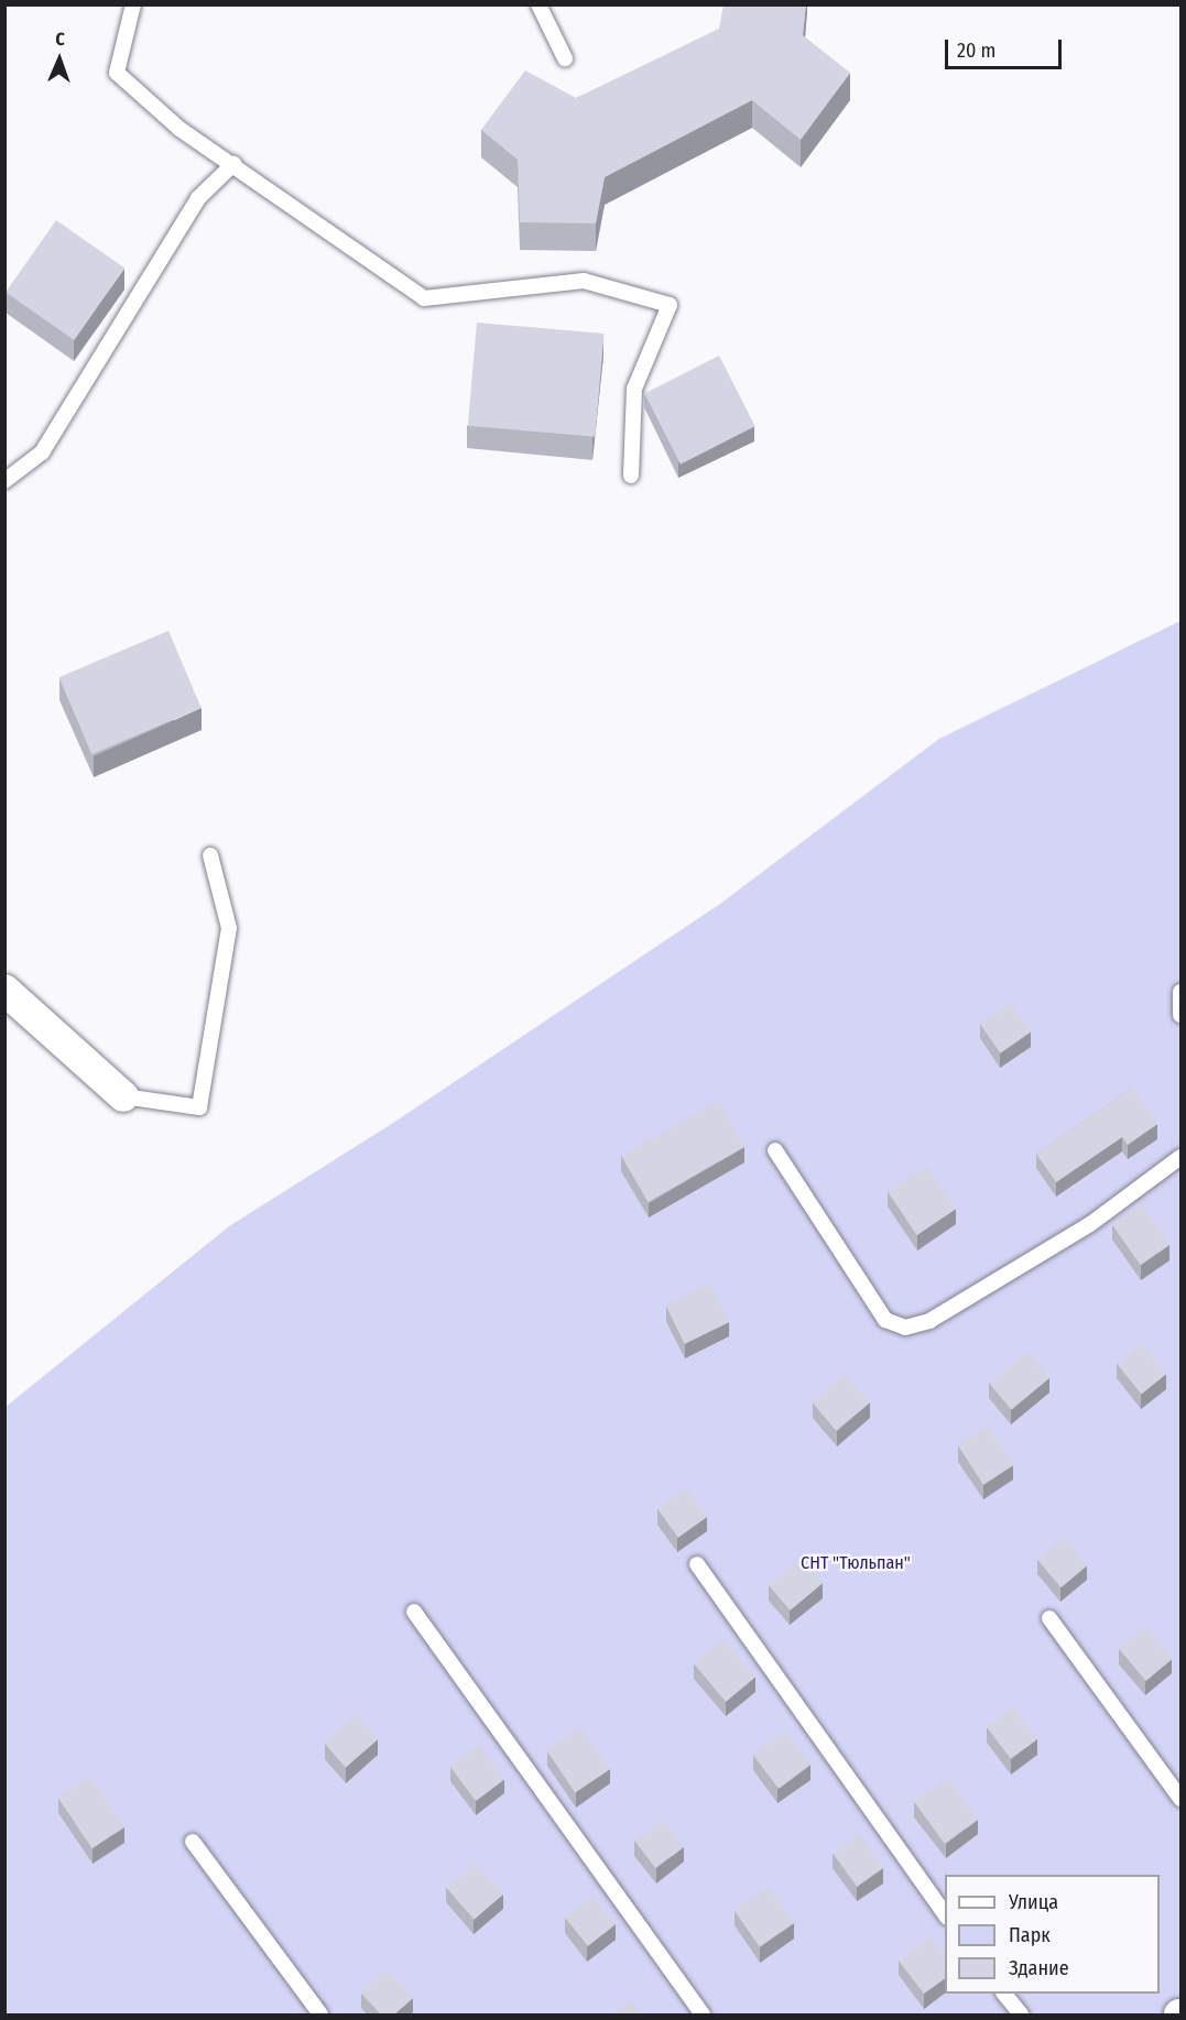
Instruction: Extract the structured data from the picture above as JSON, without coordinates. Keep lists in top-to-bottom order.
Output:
{
  "parks": ["СНТ \"Тюльпан\""],
  "legend": ["Улица", "Парк", "Здание"],
  "scale_bar": "20 m",
  "north": "top"
}
